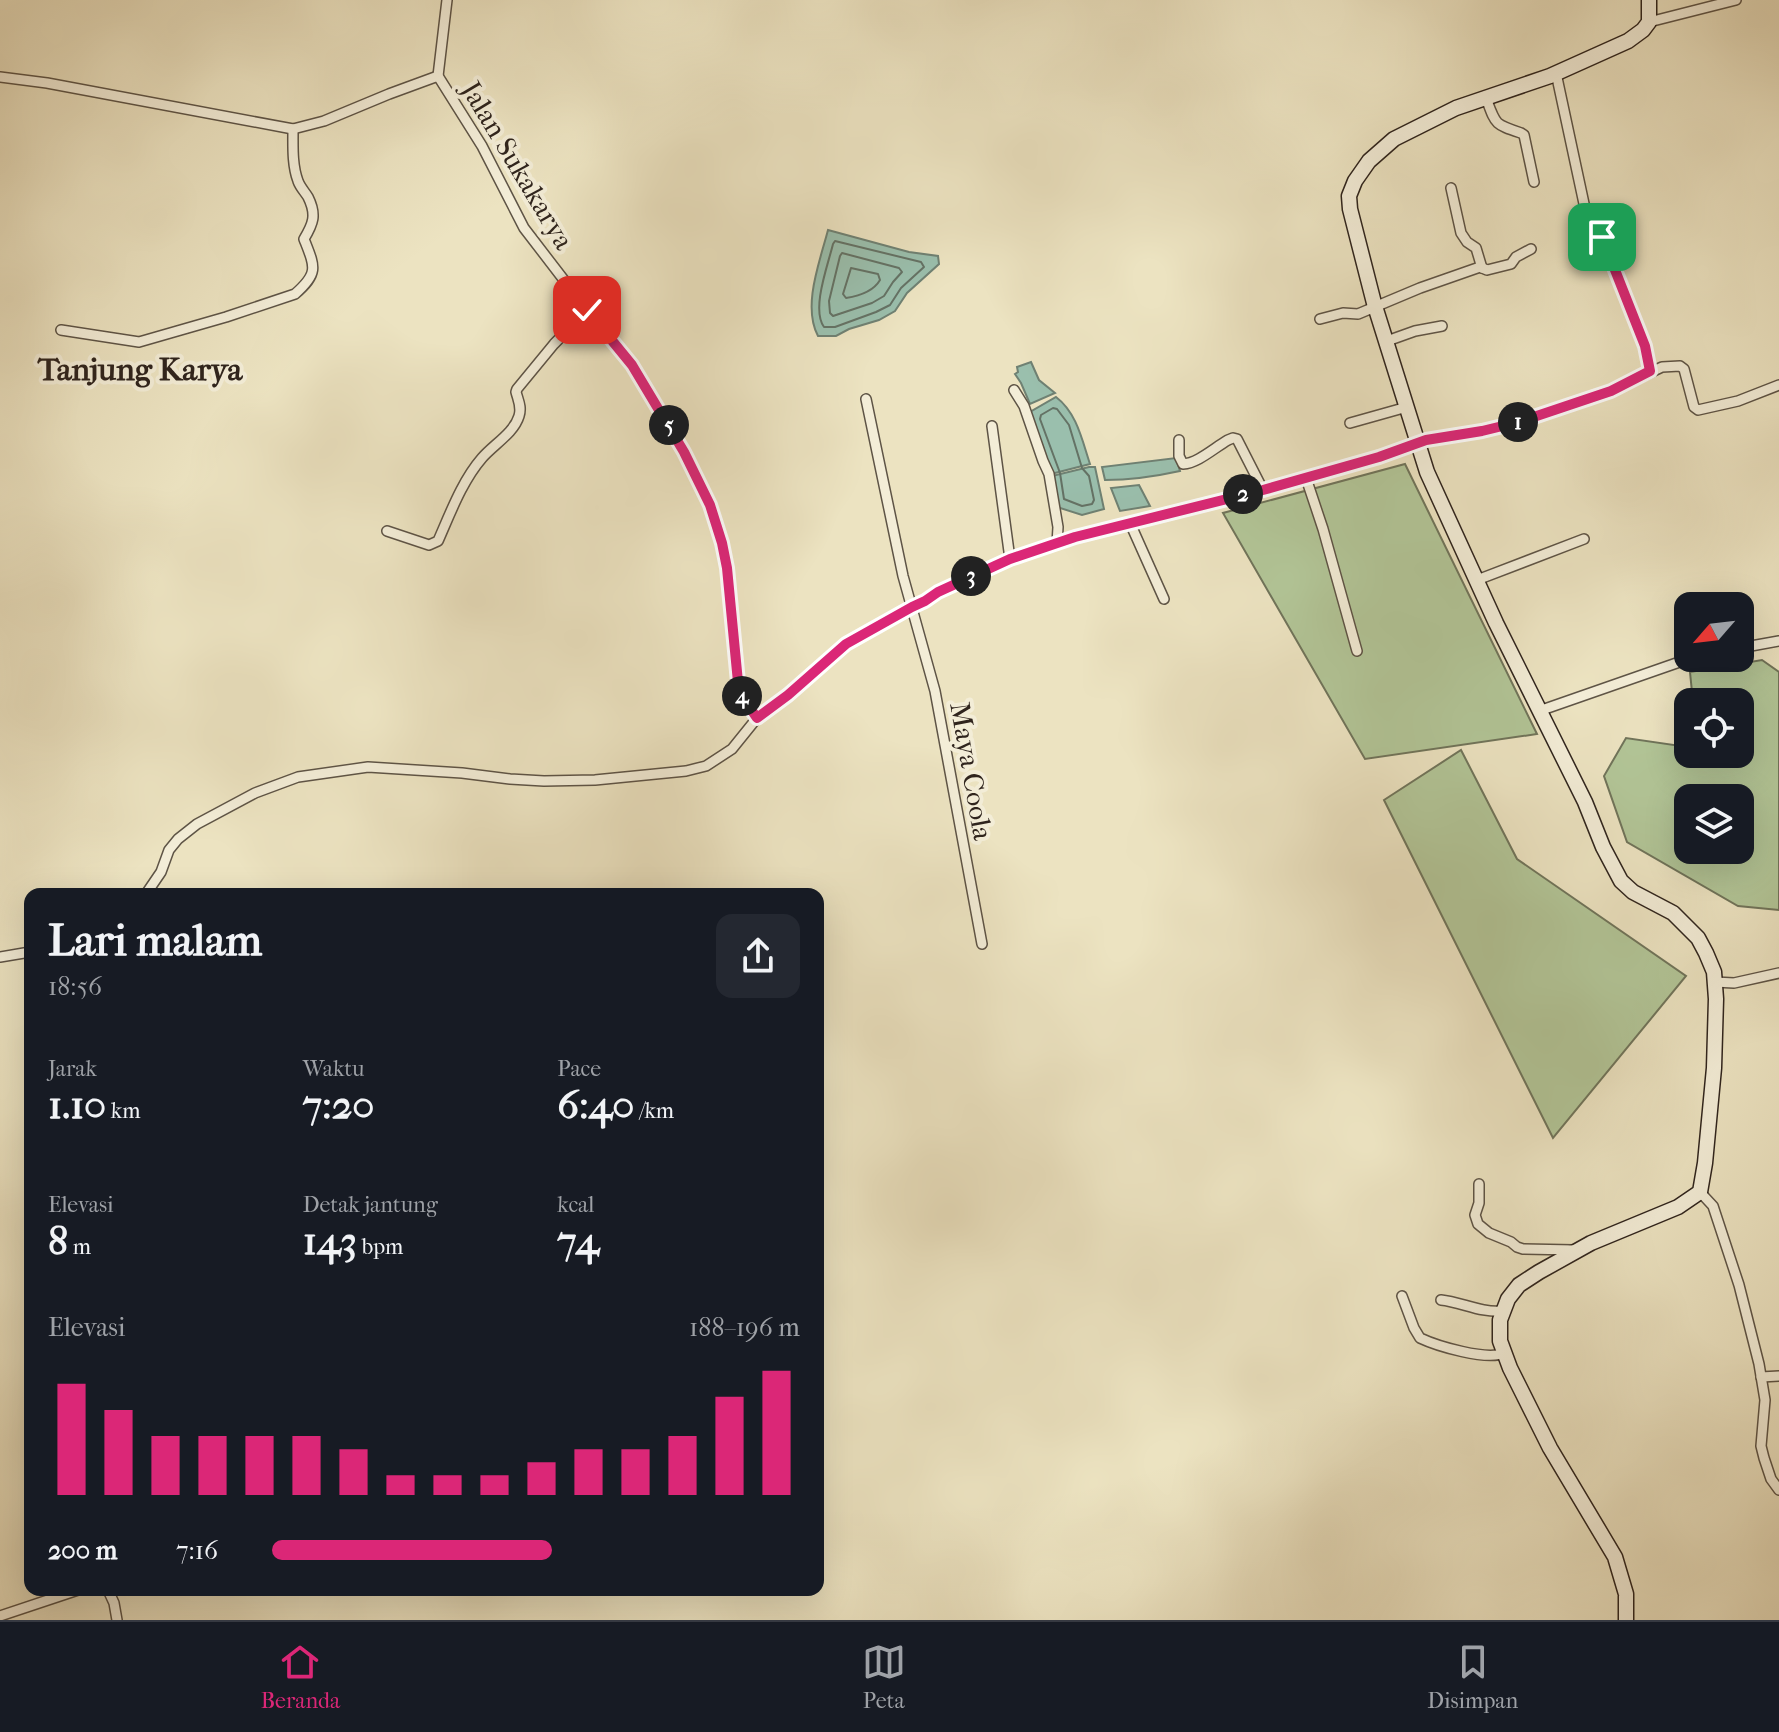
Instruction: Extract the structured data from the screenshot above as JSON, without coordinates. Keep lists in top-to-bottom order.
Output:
{
  "streets": {
    "street": ["Jalan Sukakarya", "Maya Coola"]
  },
  "districts": ["Tanjung Karya"],
  "north": "bottom left",
  "page": {
    "pins": [
      "1",
      "5",
      "2",
      "3",
      "4"
    ],
    "heading": ["Lari malam", "18:56"],
    "stats": [
      ["Jarak", "1.10 km"],
      ["Waktu", "7:20"],
      ["Pace", "6:40 /km"],
      ["Elevasi", "8 m"],
      ["Detak jantung", "143 bpm"],
      ["kcal", "74"]
    ],
    "chart": ["Elevasi", "188–196 m"],
    "list": [
      {
        "name": "200 m",
        "note": "7:16"
      }
    ],
    "tabs": ["Beranda", "Peta", "Disimpan"]
  }
}
